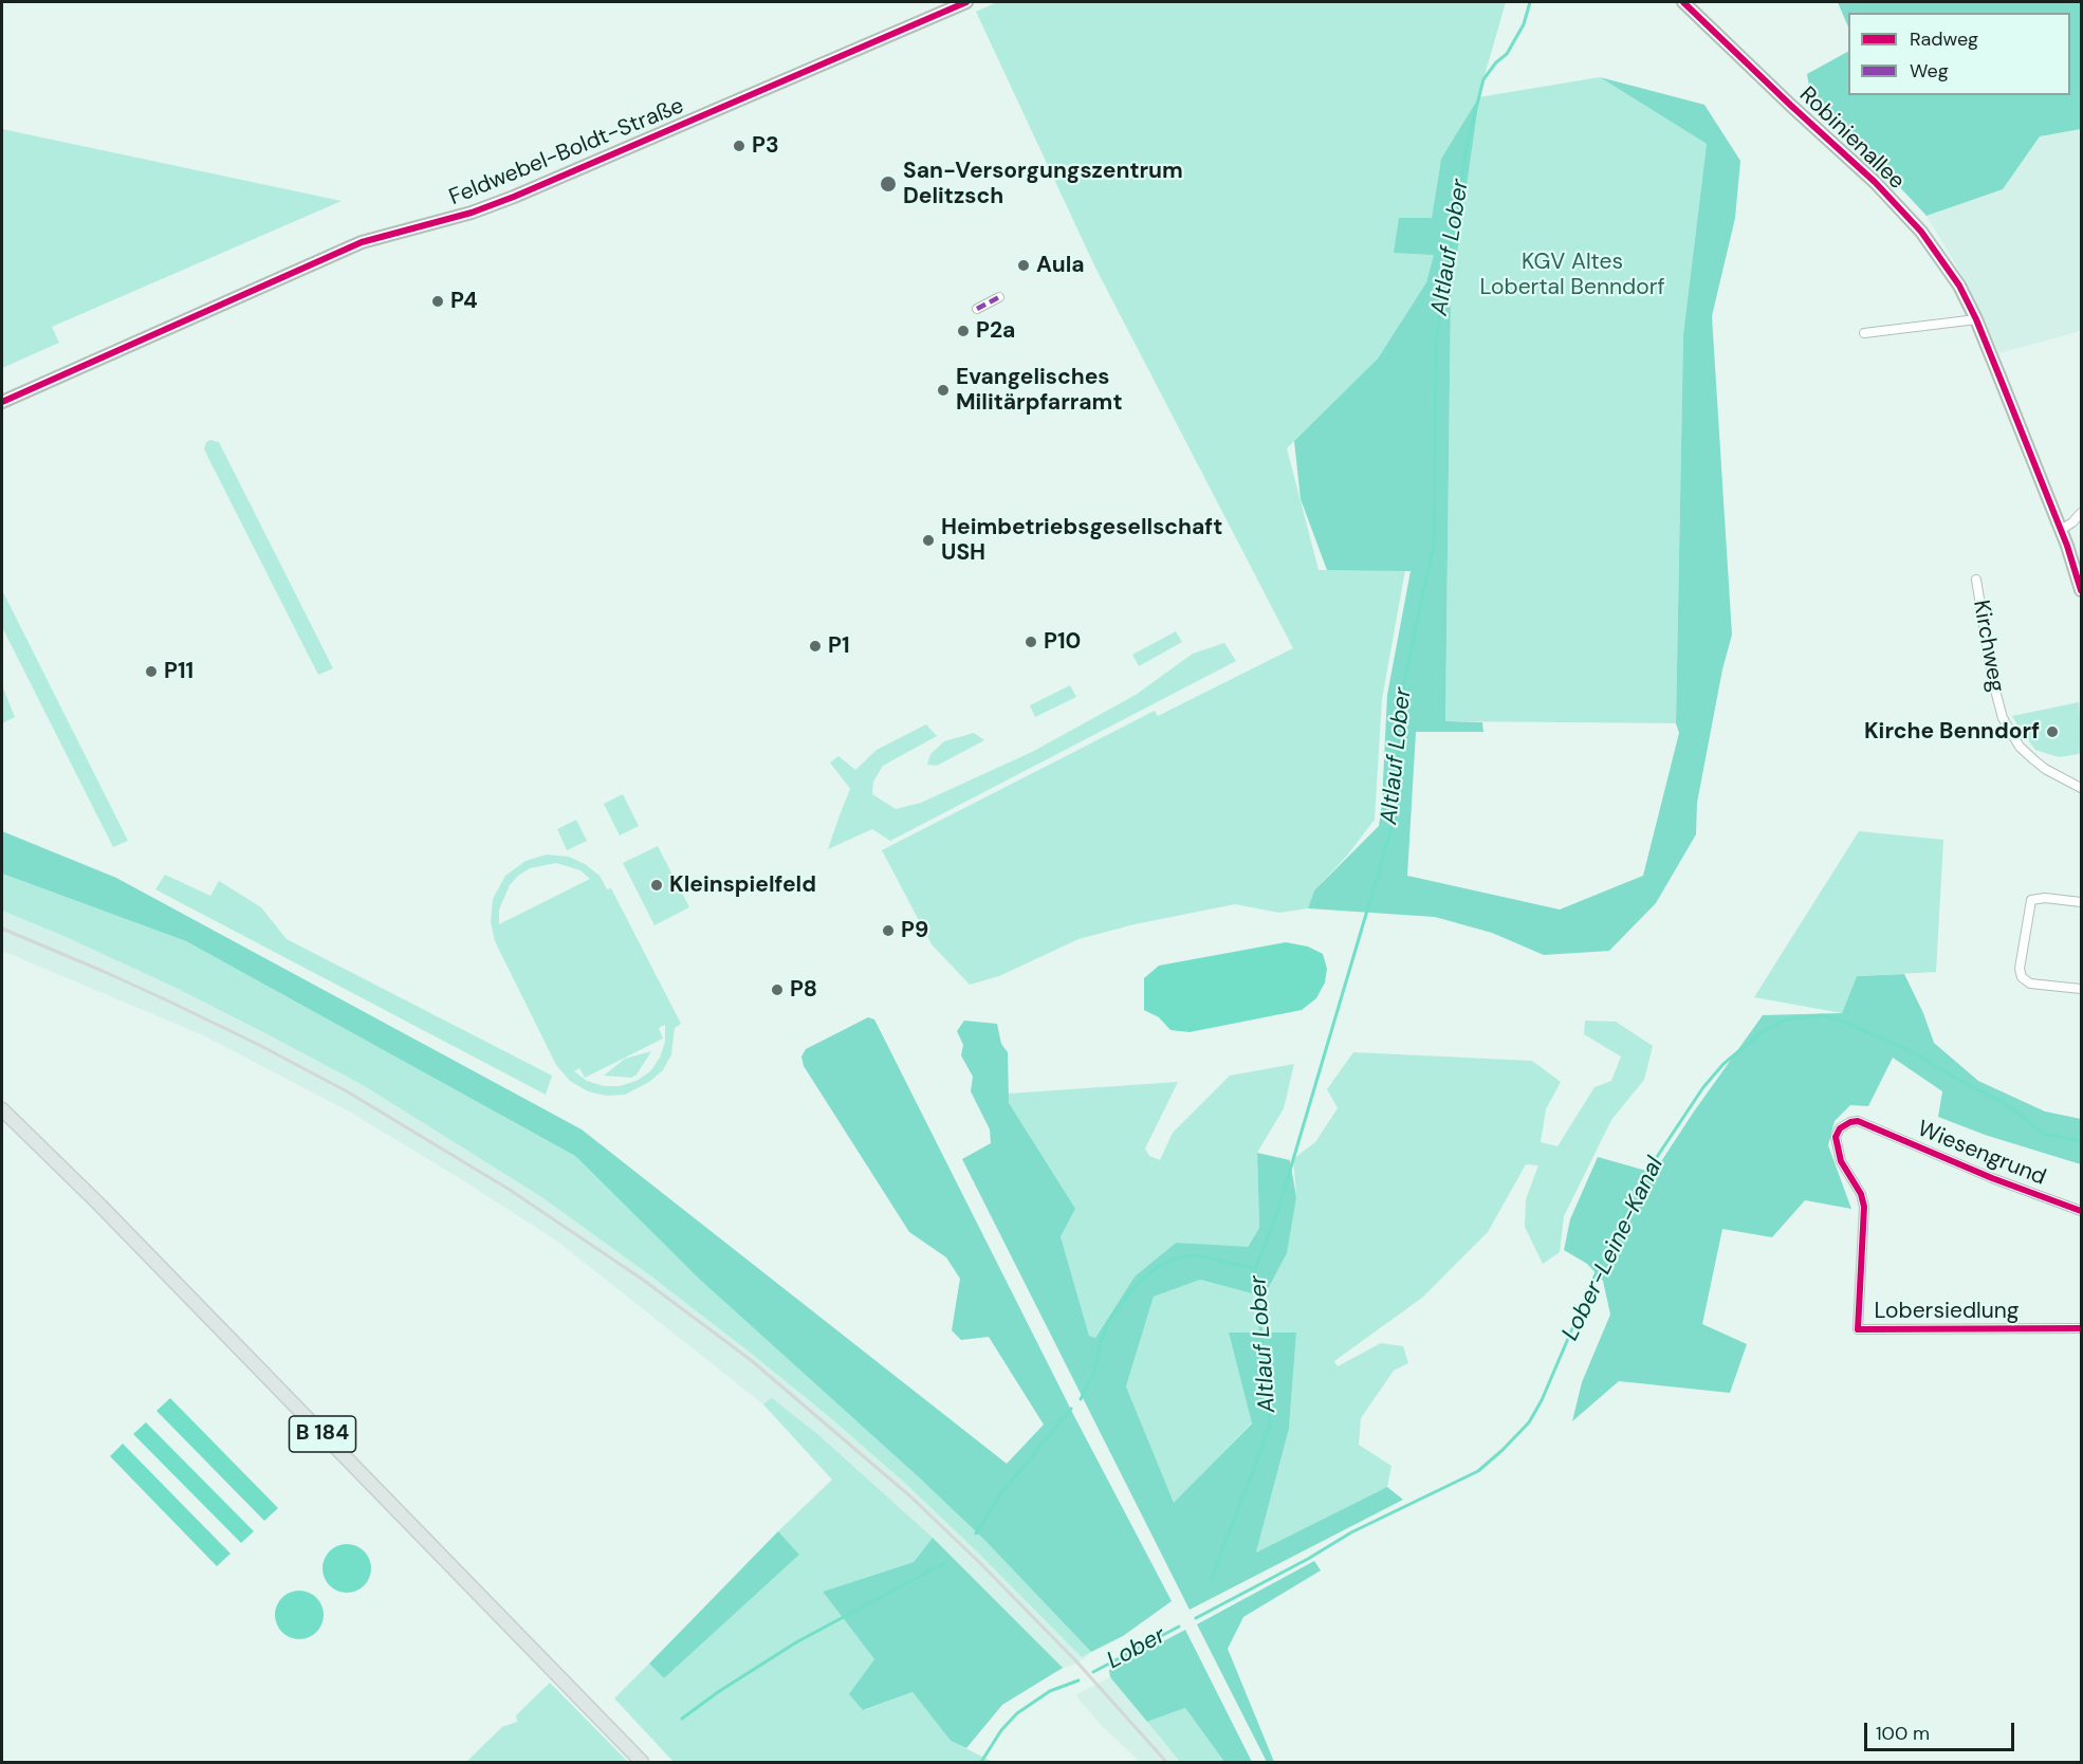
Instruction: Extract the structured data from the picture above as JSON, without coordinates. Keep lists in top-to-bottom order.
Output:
{
  "streets": {
    "main road": ["B 184"],
    "street": [
      "Robinienallee",
      "Feldwebel-Boldt-Straße",
      "Kirchweg",
      "Wiesengrund",
      "Lobersiedlung"
    ]
  },
  "crossings": [
    ["Wiesengrund", "Lobersiedlung"]
  ],
  "water": ["Altlauf Lober", "Lober-Leine-Kanal", "Lober"],
  "parks": ["KGV Altes Lobertal Benndorf"],
  "places": [
    "P3",
    "San-Versorgungszentrum Delitzsch",
    "Aula",
    "P4",
    "P2a",
    "Evangelisches Militärpfarramt",
    "Heimbetriebsgesellschaft USH",
    "P10",
    "P1",
    "P11",
    "Kirche Benndorf",
    "Kleinspielfeld",
    "P9",
    "P8"
  ],
  "legend": ["Radweg", "Weg"],
  "scale_bar": "100 m"
}
